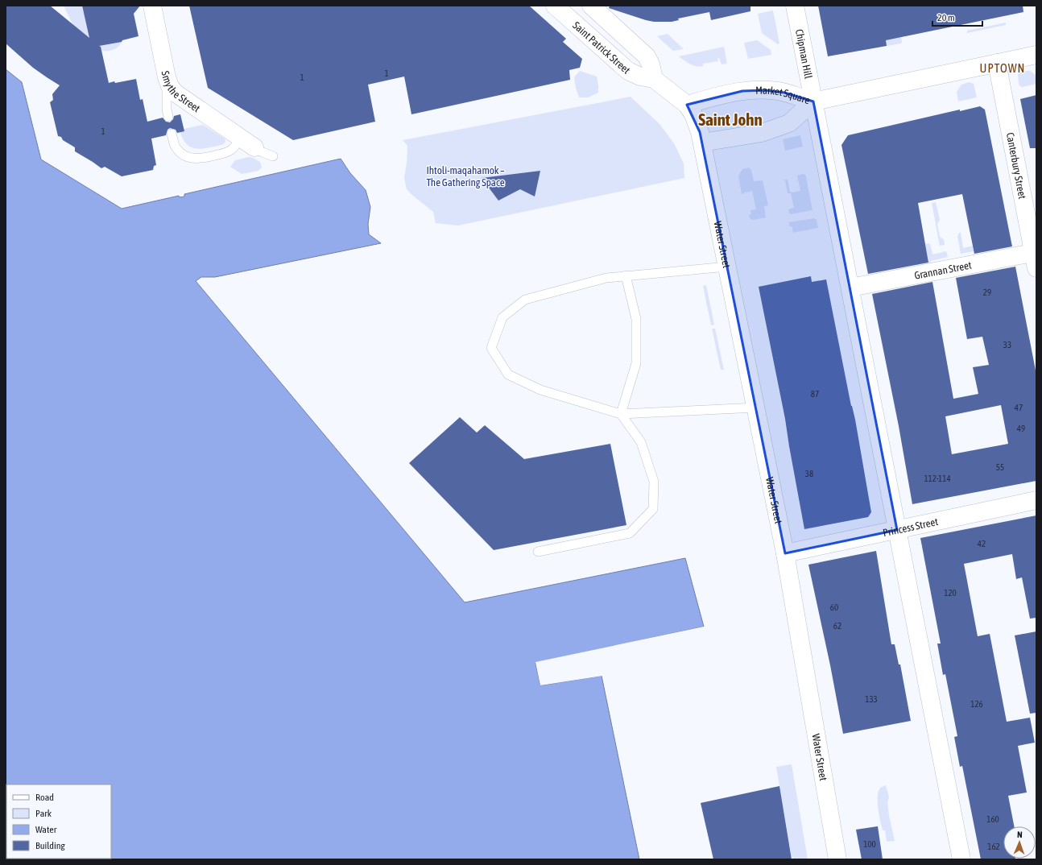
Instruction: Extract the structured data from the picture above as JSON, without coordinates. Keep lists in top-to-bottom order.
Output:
{
  "streets": {
    "street": [
      "Saint Patrick Street",
      "Chipman Hill",
      "Smythe Street",
      "Market Square",
      "Canterbury Street",
      "Water Street",
      "Grannan Street",
      "Princess Street"
    ]
  },
  "crossings": [
    ["Saint Patrick Street", "Market Square"],
    ["Chipman Hill", "Market Square"],
    ["Chipman Hill", "Grannan Street"],
    ["Chipman Hill", "Princess Street"],
    ["Market Square", "Water Street"],
    ["Canterbury Street", "Grannan Street"],
    ["Water Street", "Princess Street"]
  ],
  "districts": ["UPTOWN", "Saint John"],
  "parks": ["Ihtoli-maqahamok – The Gathering Space"],
  "house_numbers": [
    "1",
    "1",
    "1",
    "29",
    "33",
    "87",
    "47",
    "49",
    "55",
    "38",
    "112-114",
    "42",
    "120",
    "60",
    "62",
    "133",
    "126",
    "160",
    "100",
    "162"
  ],
  "legend": [
    "Road",
    "Park",
    "Water",
    "Building"
  ],
  "scale_bar": "20 m",
  "north": "top"
}
